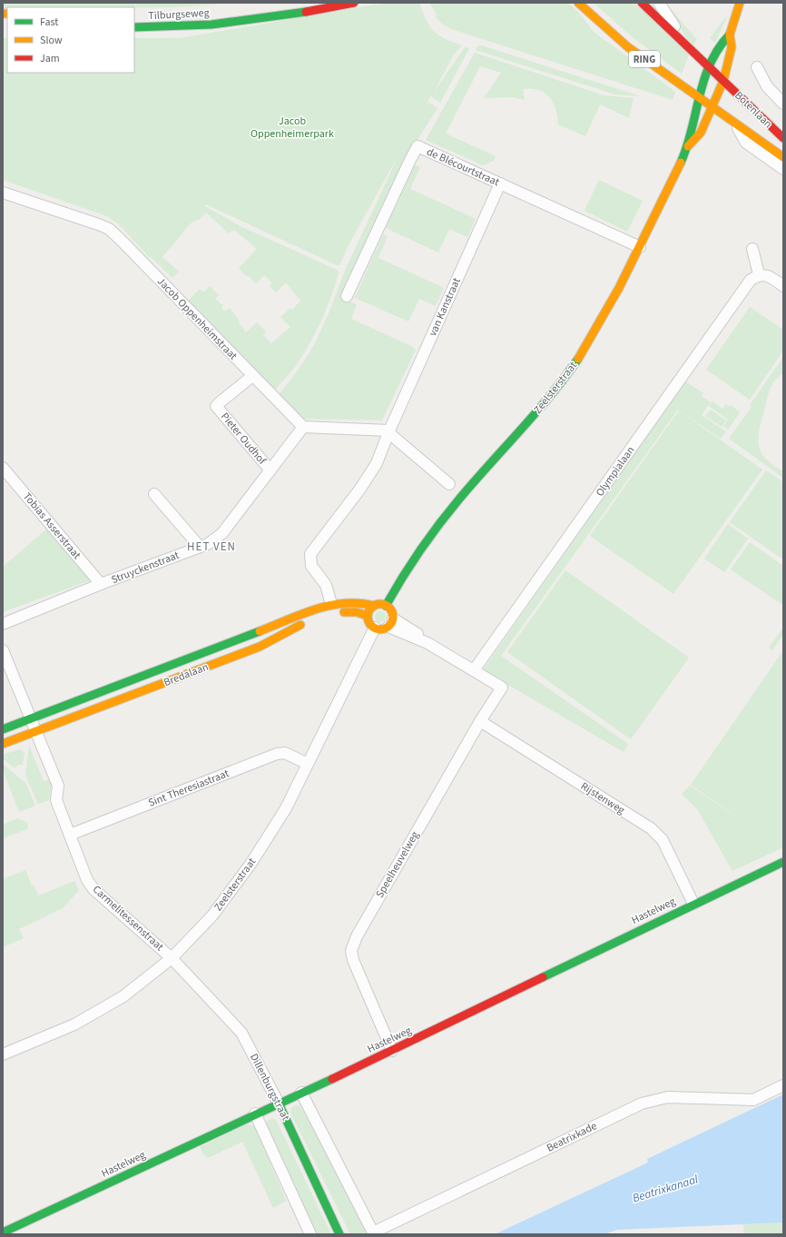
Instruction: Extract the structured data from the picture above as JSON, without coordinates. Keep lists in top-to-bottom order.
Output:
{
  "streets": {
    "main road": [
      "Tilburgseweg",
      "RING",
      "Botenlaan",
      "Zeelsterstraat",
      "Bredalaan",
      "Hastelweg",
      "Dillenburgstraat"
    ],
    "street": [
      "de Blécourtstraat",
      "van Kanstraat",
      "Jacob Oppenheimstraat",
      "Pieter Oudhof",
      "Olympialaan",
      "Tobias Asserstraat",
      "Struyckenstraat",
      "Sint Theresiastraat",
      "Rijstenweg",
      "Speelheuvelweg",
      "Carmelitessenstraat",
      "Beatrixkade"
    ]
  },
  "crossings": [
    ["RING", "Botenlaan"],
    ["RING", "Zeelsterstraat"],
    ["Botenlaan", "Zeelsterstraat"],
    ["de Blécourtstraat", "van Kanstraat"],
    ["de Blécourtstraat", "Zeelsterstraat"],
    ["Jacob Oppenheimstraat", "Pieter Oudhof"],
    ["Jacob Oppenheimstraat", "Struyckenstraat"],
    ["Zeelsterstraat", "Bredalaan"],
    ["Zeelsterstraat", "Sint Theresiastraat"],
    ["Zeelsterstraat", "Carmelitessenstraat"],
    ["Zeelsterstraat", "Dillenburgstraat"],
    ["Pieter Oudhof", "Struyckenstraat"],
    ["Olympialaan", "Speelheuvelweg"],
    ["Tobias Asserstraat", "Struyckenstraat"],
    ["Bredalaan", "Carmelitessenstraat"],
    ["Sint Theresiastraat", "Carmelitessenstraat"],
    ["Rijstenweg", "Speelheuvelweg"],
    ["Rijstenweg", "Hastelweg"],
    ["Speelheuvelweg", "Hastelweg"],
    ["Hastelweg", "Dillenburgstraat"],
    ["Carmelitessenstraat", "Dillenburgstraat"]
  ],
  "districts": ["HET VEN"],
  "water": ["Beatrixkanaal"],
  "parks": ["Jacob Oppenheimerpark"],
  "legend": ["Fast", "Slow", "Jam"]
}
